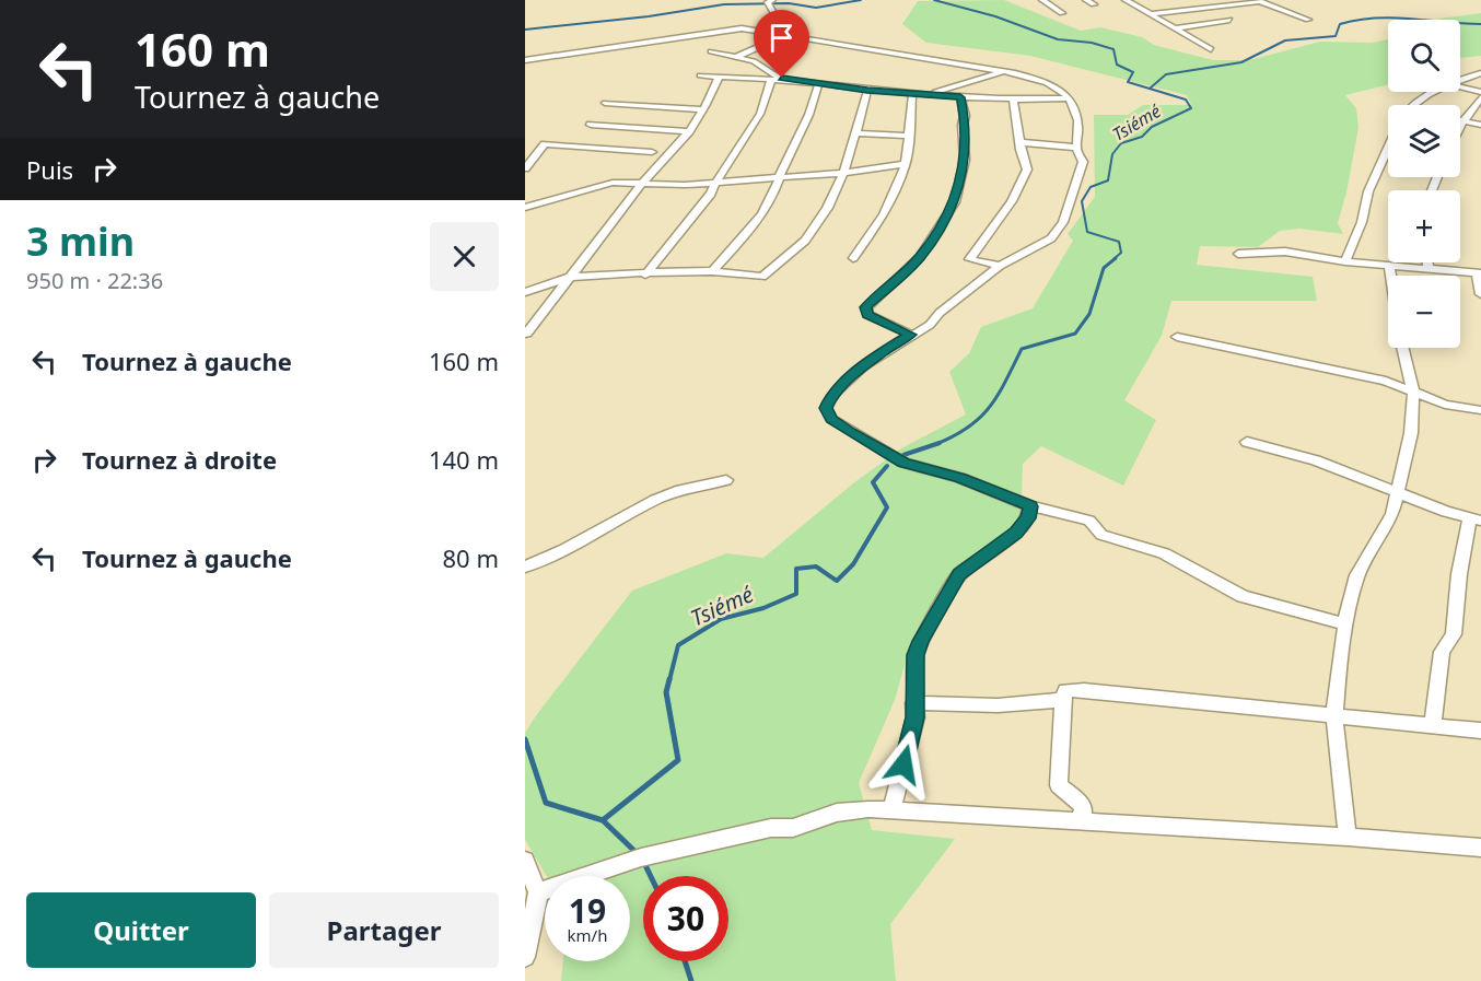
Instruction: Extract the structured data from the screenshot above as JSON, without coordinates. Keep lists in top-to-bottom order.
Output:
{
  "water": ["Tsiémé"],
  "page": {
    "turn": ["160 m", "Tournez à gauche"],
    "map_buttons": ["+", "−"],
    "then": "Puis",
    "heading": ["3 min", "950 m · 22:36"],
    "list": [
      {
        "name": "Tournez à gauche",
        "value": "160 m"
      },
      {
        "name": "Tournez à droite",
        "value": "140 m"
      },
      {
        "name": "Tournez à gauche",
        "value": "80 m"
      }
    ],
    "speed": "19 km/h",
    "limit": "30",
    "buttons": ["Quitter", "Partager"]
  }
}
